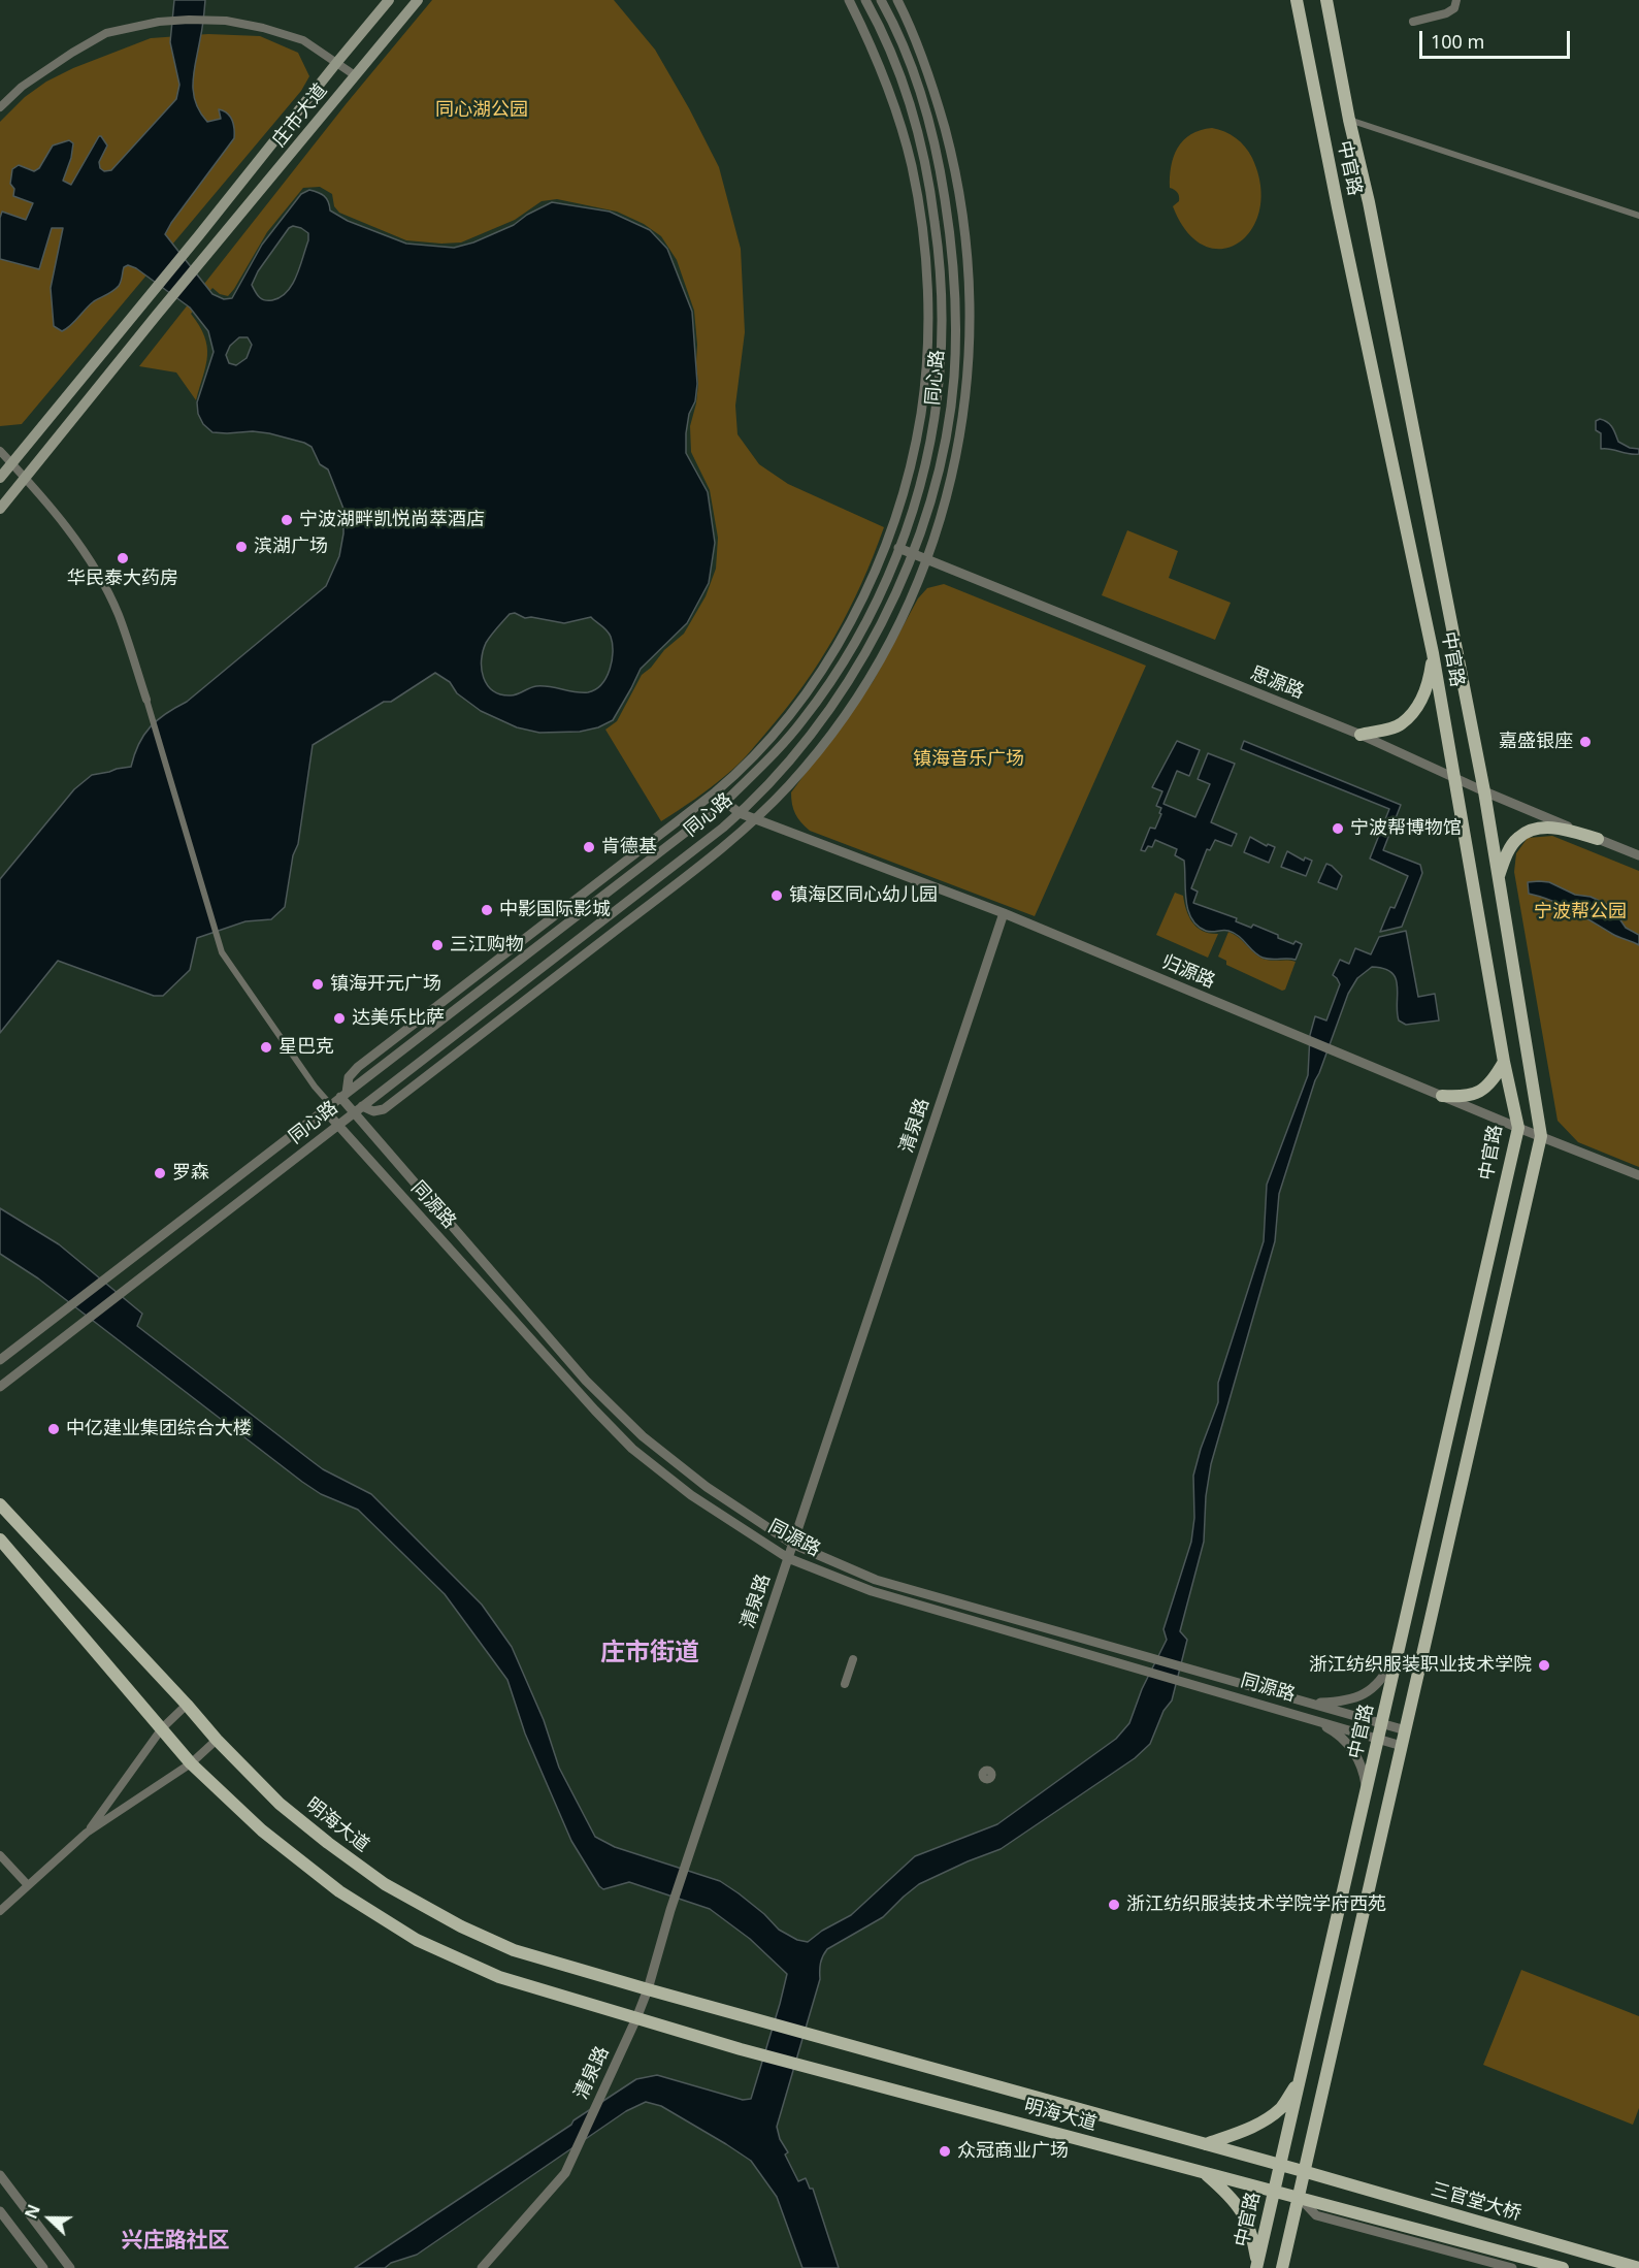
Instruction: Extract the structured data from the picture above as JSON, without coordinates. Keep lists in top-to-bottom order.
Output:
{
  "streets": {
    "main road": [
      "庄市大道",
      "中官路",
      "明海大道",
      "三官堂大桥"
    ],
    "street": [
      "同心路",
      "思源路",
      "归源路",
      "清泉路",
      "同源路"
    ]
  },
  "crossings": [
    ["中官路", "思源路"],
    ["中官路", "归源路"],
    ["中官路", "同源路"],
    ["中官路", "明海大道"],
    ["中官路", "三官堂大桥"],
    ["同心路", "思源路"],
    ["同心路", "归源路"],
    ["同心路", "同源路"],
    ["归源路", "清泉路"],
    ["清泉路", "同源路"],
    ["清泉路", "明海大道"],
    ["明海大道", "三官堂大桥"]
  ],
  "districts": ["庄市街道", "兴庄路社区"],
  "parks": ["同心湖公园", "镇海音乐广场", "宁波帮公园"],
  "places": [
    "宁波湖畔凯悦尚萃酒店",
    "滨湖广场",
    "华民泰大药房",
    "嘉盛银座",
    "宁波帮博物馆",
    "肯德基",
    "镇海区同心幼儿园",
    "中影国际影城",
    "三江购物",
    "镇海开元广场",
    "达美乐比萨",
    "星巴克",
    "罗森",
    "中亿建业集团综合大楼",
    "浙江纺织服装职业技术学院",
    "浙江纺织服装技术学院学府西苑",
    "众冠商业广场"
  ],
  "scale_bar": "100 m",
  "north": "left"
}
